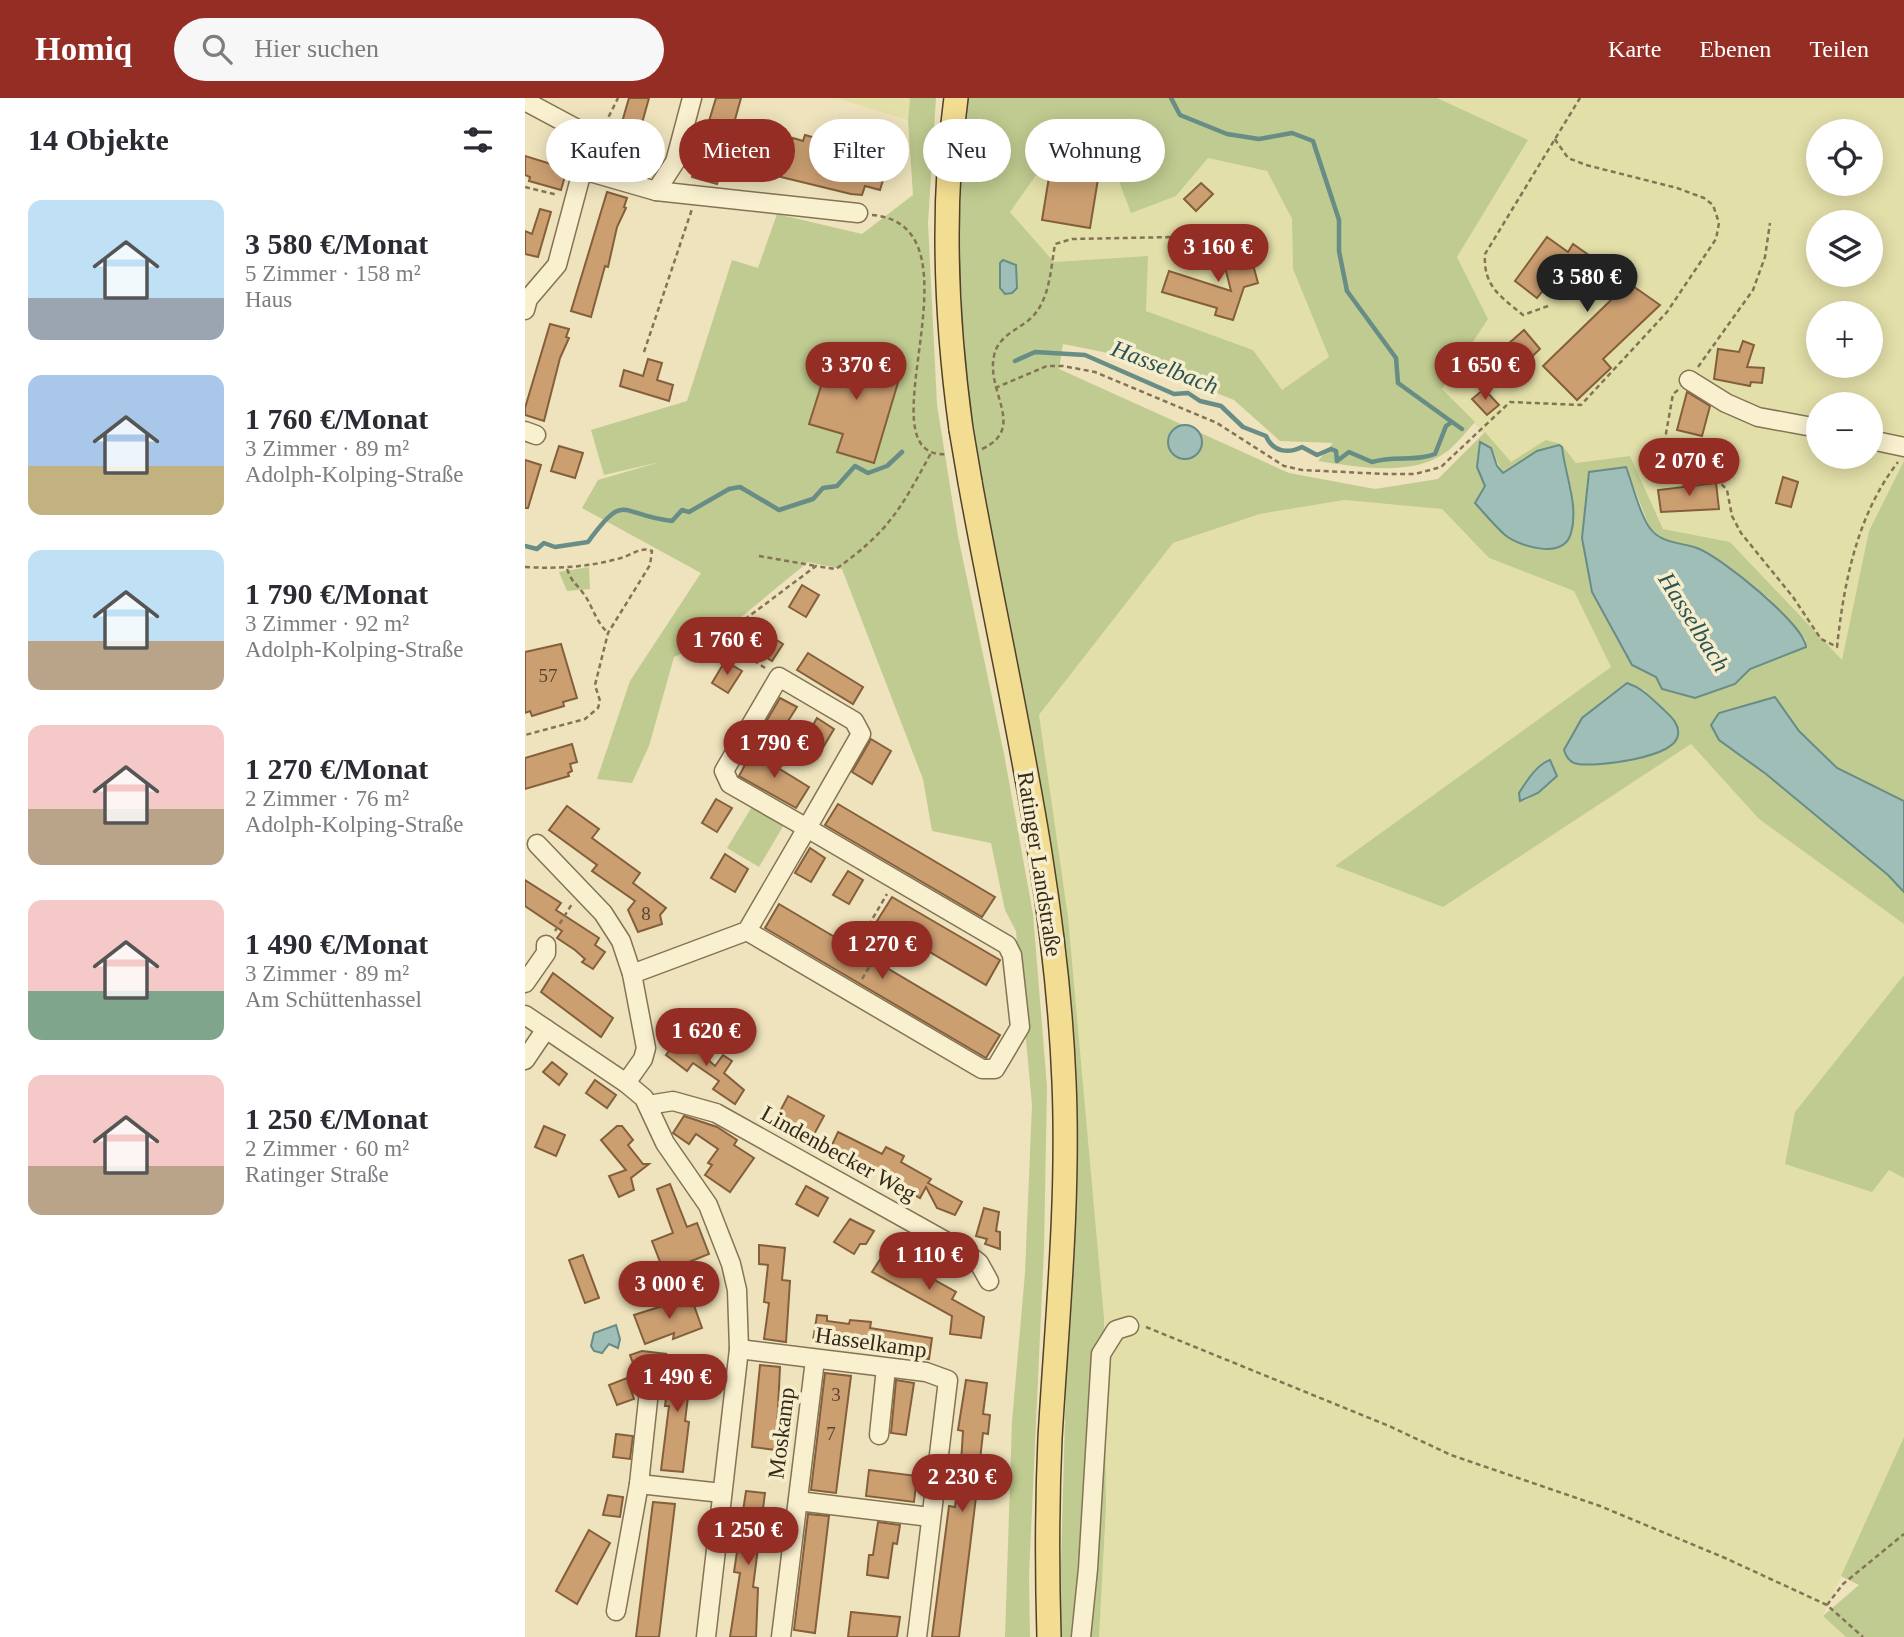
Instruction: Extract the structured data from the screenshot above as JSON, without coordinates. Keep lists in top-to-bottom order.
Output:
{
  "streets": {
    "main road": ["Ratinger Landstraße"],
    "street": ["Lindenbecker Weg", "Hasselkamp", "Moskamp"]
  },
  "crossings": [
    ["Hasselkamp", "Moskamp"]
  ],
  "water": ["Hasselbach"],
  "house_numbers": [
    "57",
    "8",
    "3",
    "7"
  ],
  "page": {
    "header": "Homiq",
    "search": "Hier suchen",
    "nav": ["Karte", "Ebenen", "Teilen"],
    "heading": "14 Objekte",
    "map_buttons": ["+", "−"],
    "chip": [
      "Kaufen",
      "Mieten",
      "Filter",
      "Neu",
      "Wohnung"
    ],
    "list": [
      {
        "name": "3 580 €/Monat",
        "note": "5 Zimmer · 158 m² · Haus"
      },
      {
        "name": "1 760 €/Monat",
        "note": "3 Zimmer · 89 m² · Adolph-Kolping-Straße"
      },
      {
        "name": "1 790 €/Monat",
        "note": "3 Zimmer · 92 m² · Adolph-Kolping-Straße"
      },
      {
        "name": "1 270 €/Monat",
        "note": "2 Zimmer · 76 m² · Adolph-Kolping-Straße"
      },
      {
        "name": "1 490 €/Monat",
        "note": "3 Zimmer · 89 m² · Am Schüttenhassel"
      },
      {
        "name": "1 250 €/Monat",
        "note": "2 Zimmer · 60 m² · Ratinger Straße"
      }
    ],
    "price": [
      "3 160 €",
      "3 580 €",
      "3 370 €",
      "1 650 €",
      "2 070 €",
      "1 760 €",
      "1 790 €",
      "1 270 €",
      "1 620 €",
      "1 110 €",
      "3 000 €",
      "1 490 €",
      "2 230 €",
      "1 250 €"
    ]
  }
}
